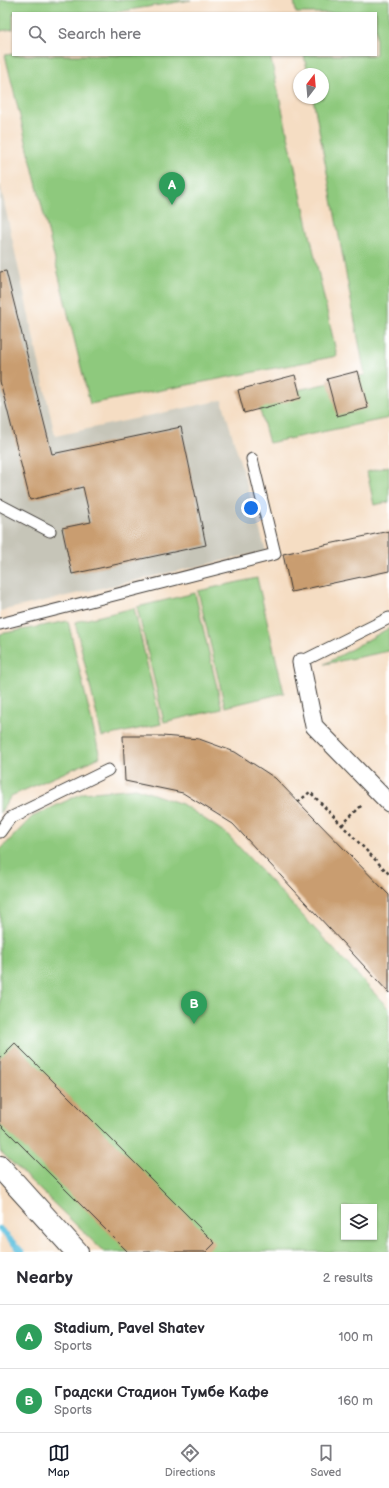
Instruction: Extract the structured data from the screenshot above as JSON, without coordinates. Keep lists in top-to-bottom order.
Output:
{
  "north": "top",
  "page": {
    "search": "Search here",
    "pins": ["A", "B"],
    "heading": ["Nearby", "2 results"],
    "list": [
      {
        "mark": "A",
        "name": "Stadium, Pavel Shatev",
        "note": "Sports",
        "value": "100 m"
      },
      {
        "mark": "B",
        "name": "Градски Стадион Тумбе Кафе",
        "note": "Sports",
        "value": "160 m"
      }
    ],
    "nav": ["Map", "Directions", "Saved"]
  }
}
